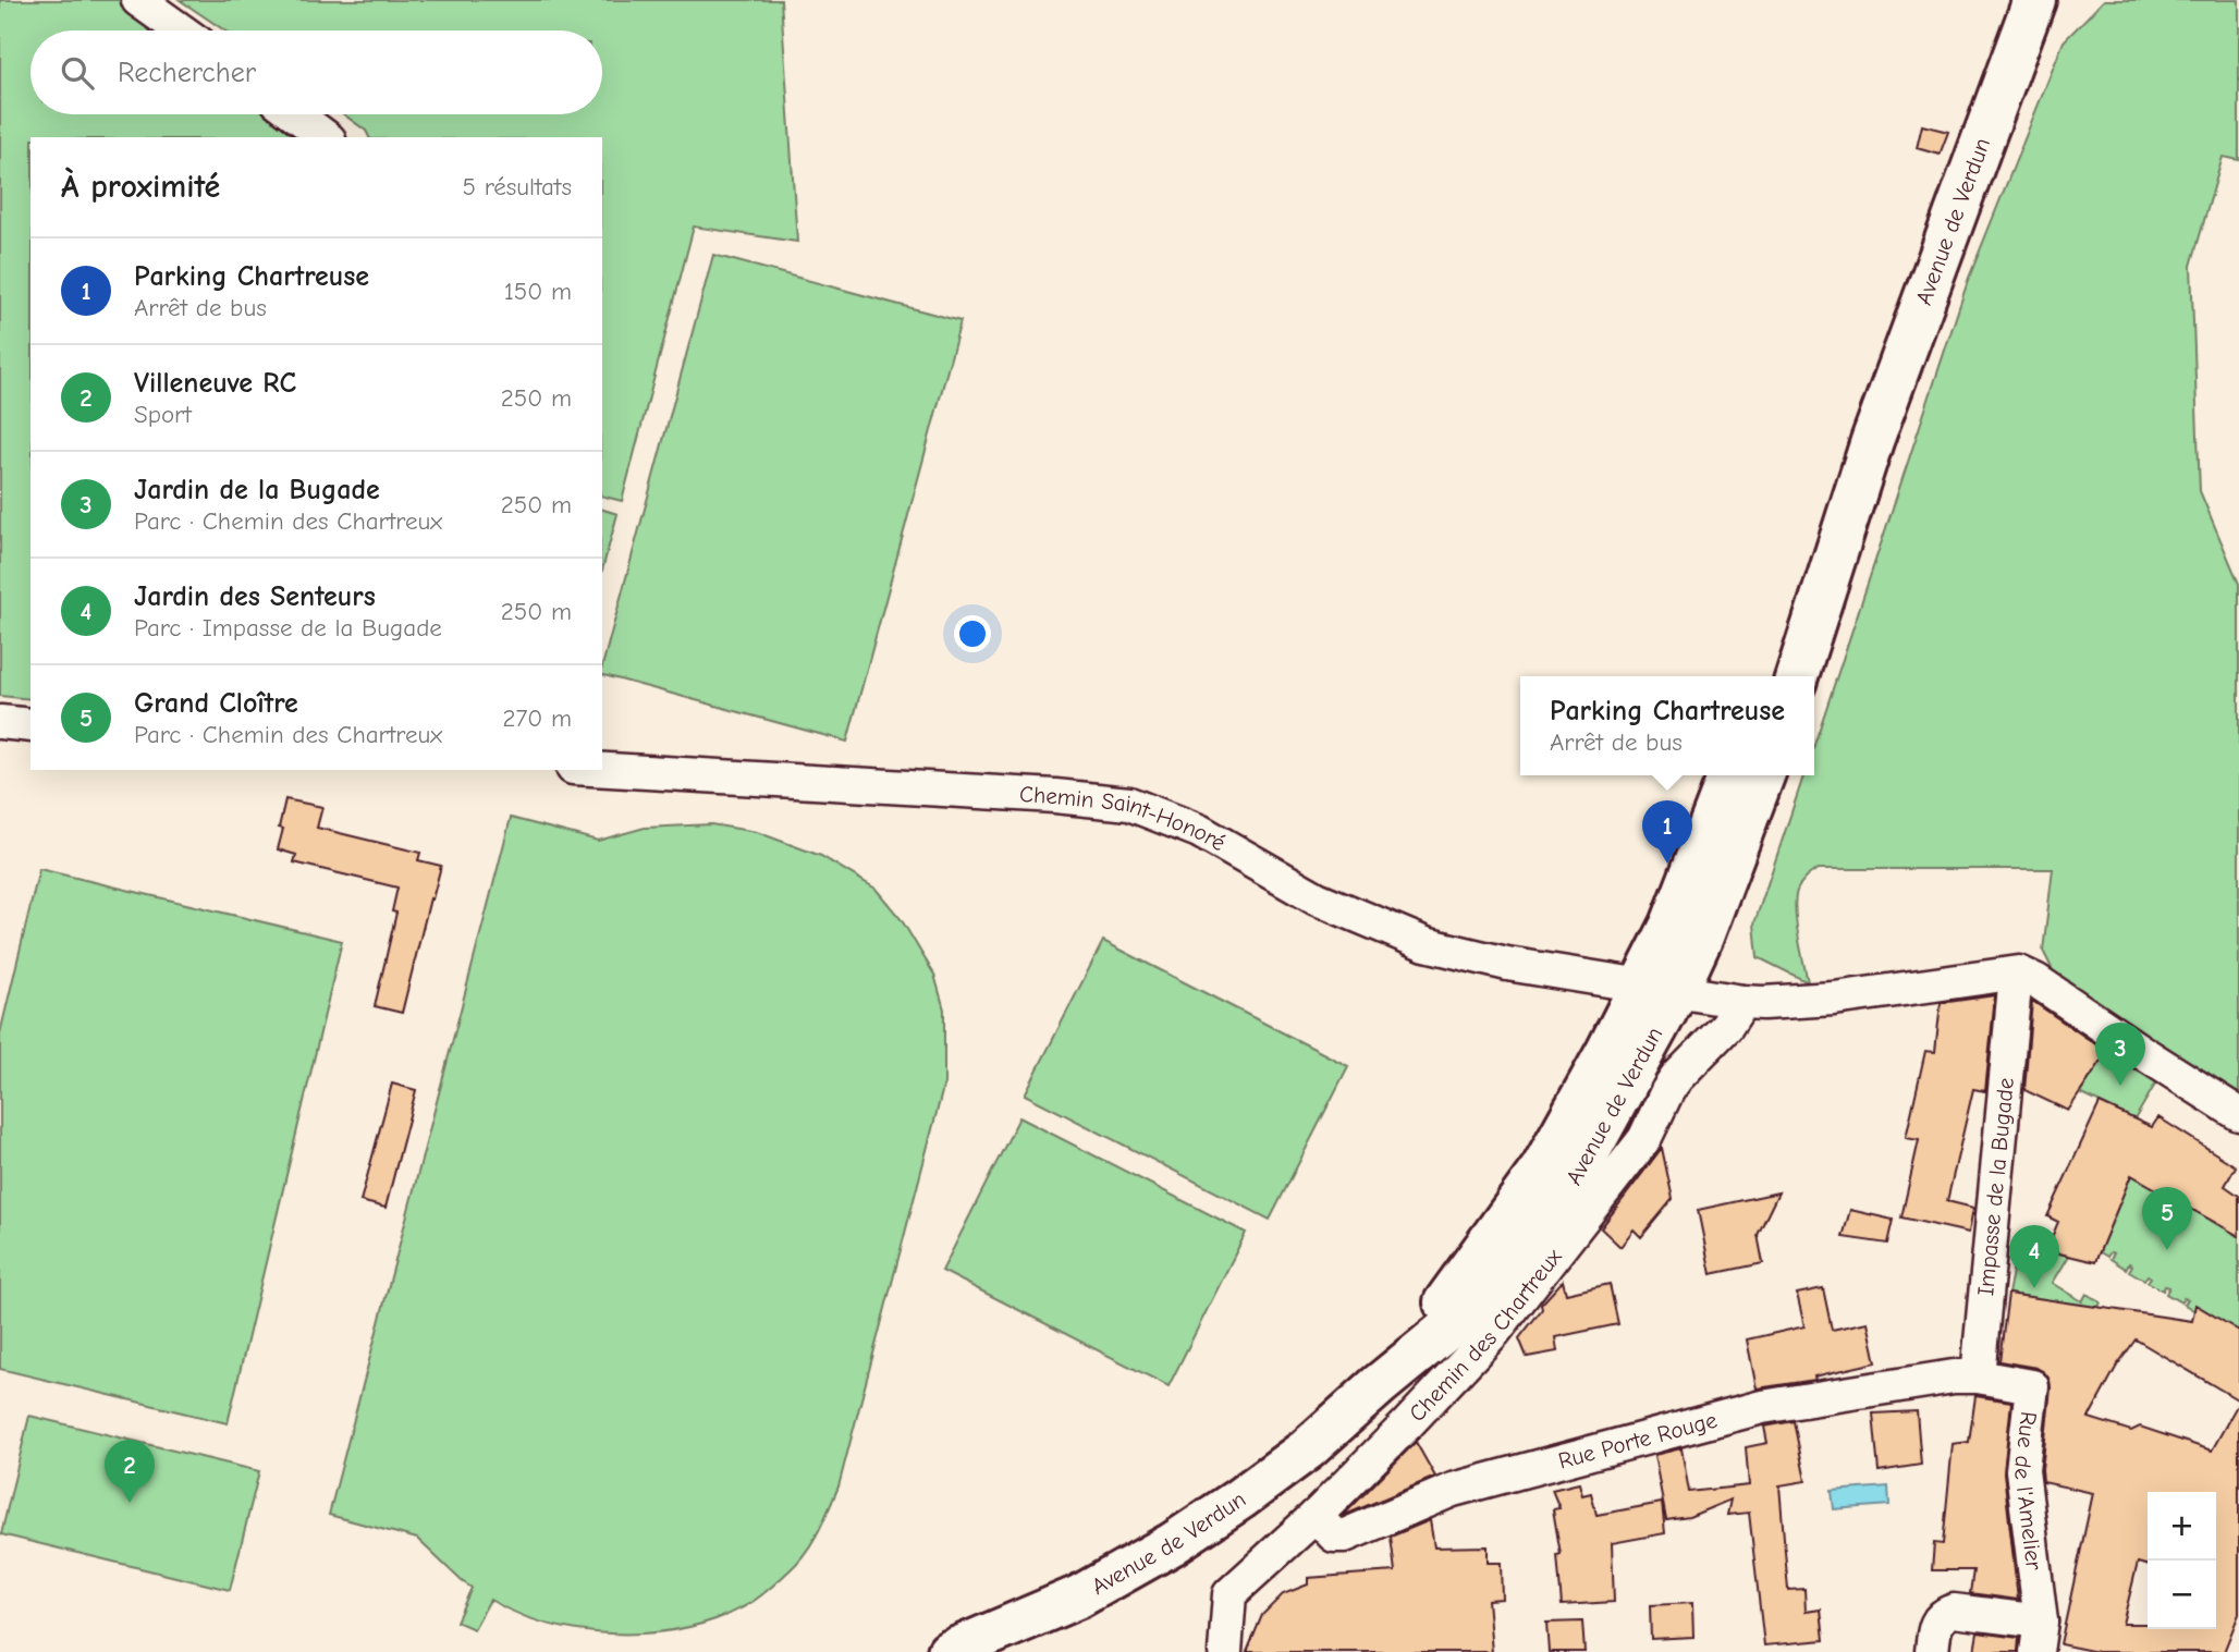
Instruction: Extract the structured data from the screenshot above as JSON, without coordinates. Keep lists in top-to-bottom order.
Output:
{
  "streets": {
    "main road": ["Avenue de Verdun"],
    "street": [
      "Chemin Saint-Honoré",
      "Impasse de la Bugade",
      "Chemin des Chartreux",
      "Rue Porte Rouge",
      "Rue de l'Amelier"
    ]
  },
  "crossings": [
    ["Avenue de Verdun", "Chemin Saint-Honoré"],
    ["Impasse de la Bugade", "Rue Porte Rouge"],
    ["Impasse de la Bugade", "Rue de l'Amelier"],
    ["Chemin des Chartreux", "Rue Porte Rouge"],
    ["Rue Porte Rouge", "Rue de l'Amelier"]
  ],
  "page": {
    "search": "Rechercher",
    "heading": ["À proximité", "5 résultats"],
    "list": [
      {
        "mark": "1",
        "name": "Parking Chartreuse",
        "note": "Arrêt de bus",
        "value": "150 m"
      },
      {
        "mark": "2",
        "name": "Villeneuve RC",
        "note": "Sport",
        "value": "250 m"
      },
      {
        "mark": "3",
        "name": "Jardin de la Bugade",
        "note": "Parc · Chemin des Chartreux",
        "value": "250 m"
      },
      {
        "mark": "4",
        "name": "Jardin des Senteurs",
        "note": "Parc · Impasse de la Bugade",
        "value": "250 m"
      },
      {
        "mark": "5",
        "name": "Grand Cloître",
        "note": "Parc · Chemin des Chartreux",
        "value": "270 m"
      }
    ],
    "popup": ["Parking Chartreuse", "Arrêt de bus"],
    "pins": [
      "1",
      "3",
      "5",
      "4",
      "2"
    ],
    "map_buttons": ["+", "−"]
  }
}
